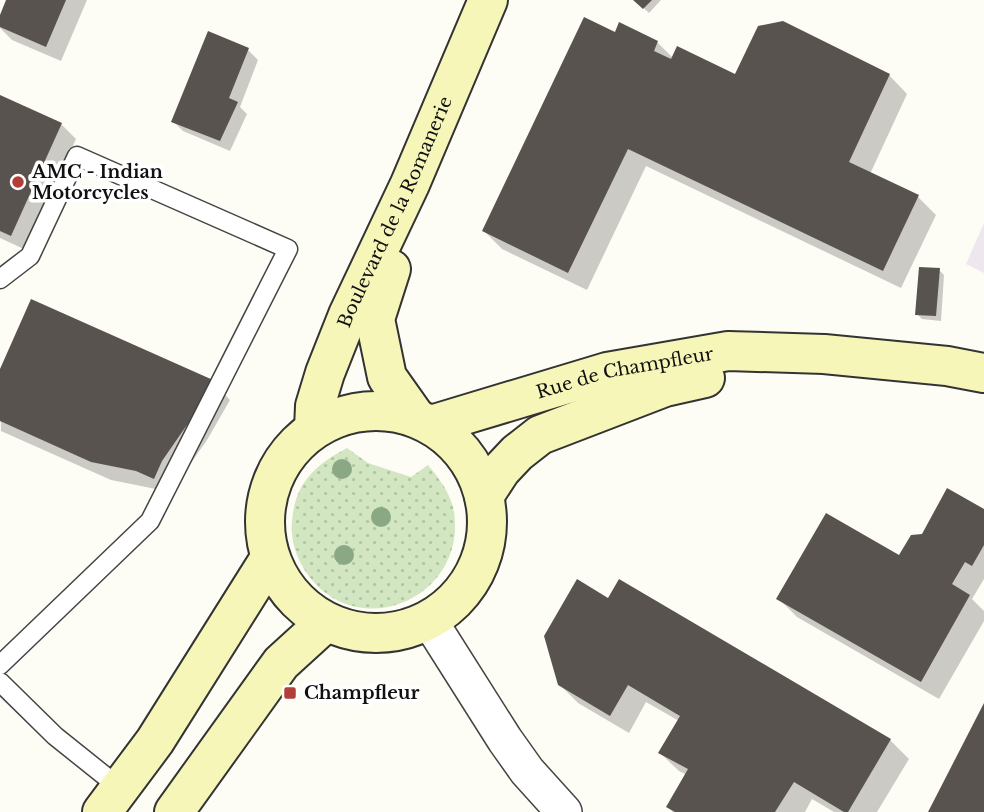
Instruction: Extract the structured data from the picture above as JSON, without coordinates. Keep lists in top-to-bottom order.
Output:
{
  "streets": {
    "street": ["Boulevard de la Romanerie", "Rue de Champfleur"]
  },
  "crossings": [
    ["Boulevard de la Romanerie", "Rue de Champfleur"]
  ],
  "places": {
    "other": ["AMC - Indian Motorcycles"],
    "transit": ["Champfleur"]
  }
}
